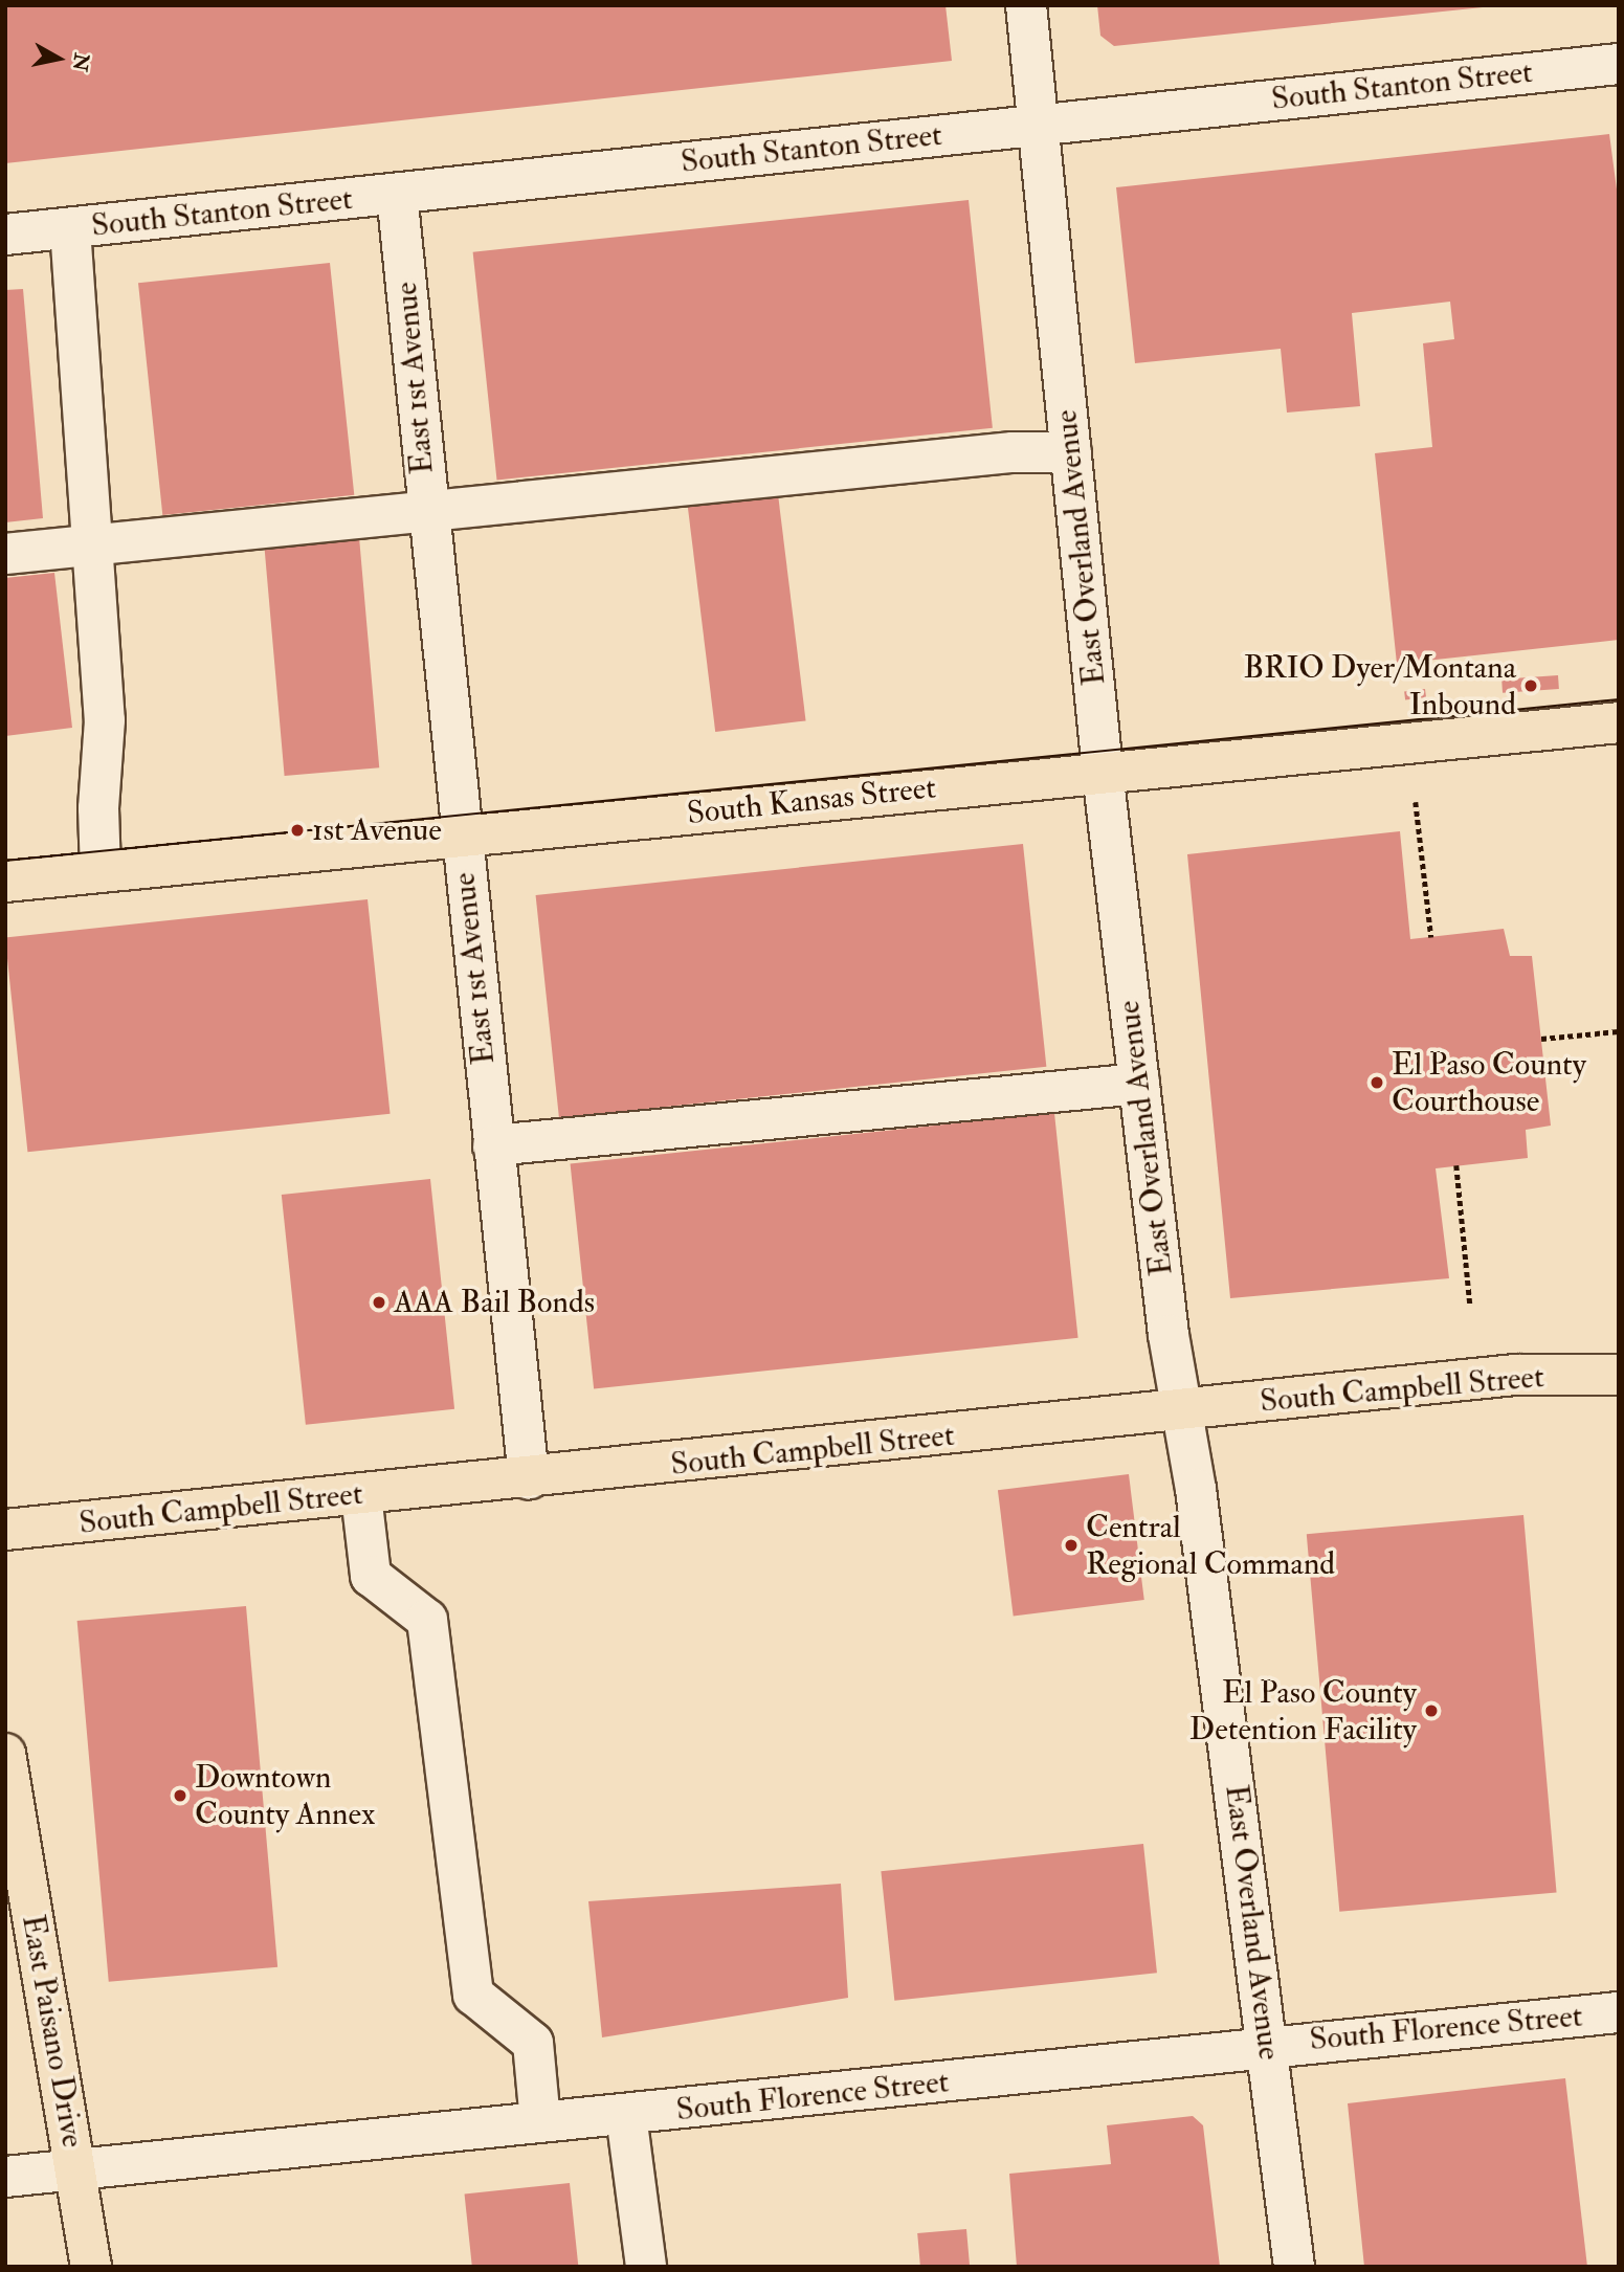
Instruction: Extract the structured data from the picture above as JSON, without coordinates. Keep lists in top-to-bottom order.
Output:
{
  "streets": {
    "main road": ["South Kansas Street", "South Campbell Street", "East Paisano Drive"],
    "street": [
      "South Stanton Street",
      "East 1st Avenue",
      "East Overland Avenue",
      "South Florence Street"
    ]
  },
  "crossings": [
    ["South Stanton Street", "East 1st Avenue"],
    ["South Stanton Street", "East Overland Avenue"],
    ["East 1st Avenue", "South Kansas Street"],
    ["East 1st Avenue", "South Campbell Street"],
    ["East Overland Avenue", "South Kansas Street"],
    ["East Overland Avenue", "South Campbell Street"],
    ["East Overland Avenue", "South Florence Street"],
    ["South Florence Street", "East Paisano Drive"]
  ],
  "places": [
    "BRIO Dyer/Montana Inbound",
    "1st Avenue",
    "El Paso County Courthouse",
    "AAA Bail Bonds",
    "Central Regional Command",
    "El Paso County Detention Facility",
    "Downtown County Annex"
  ],
  "north": "right"
}
